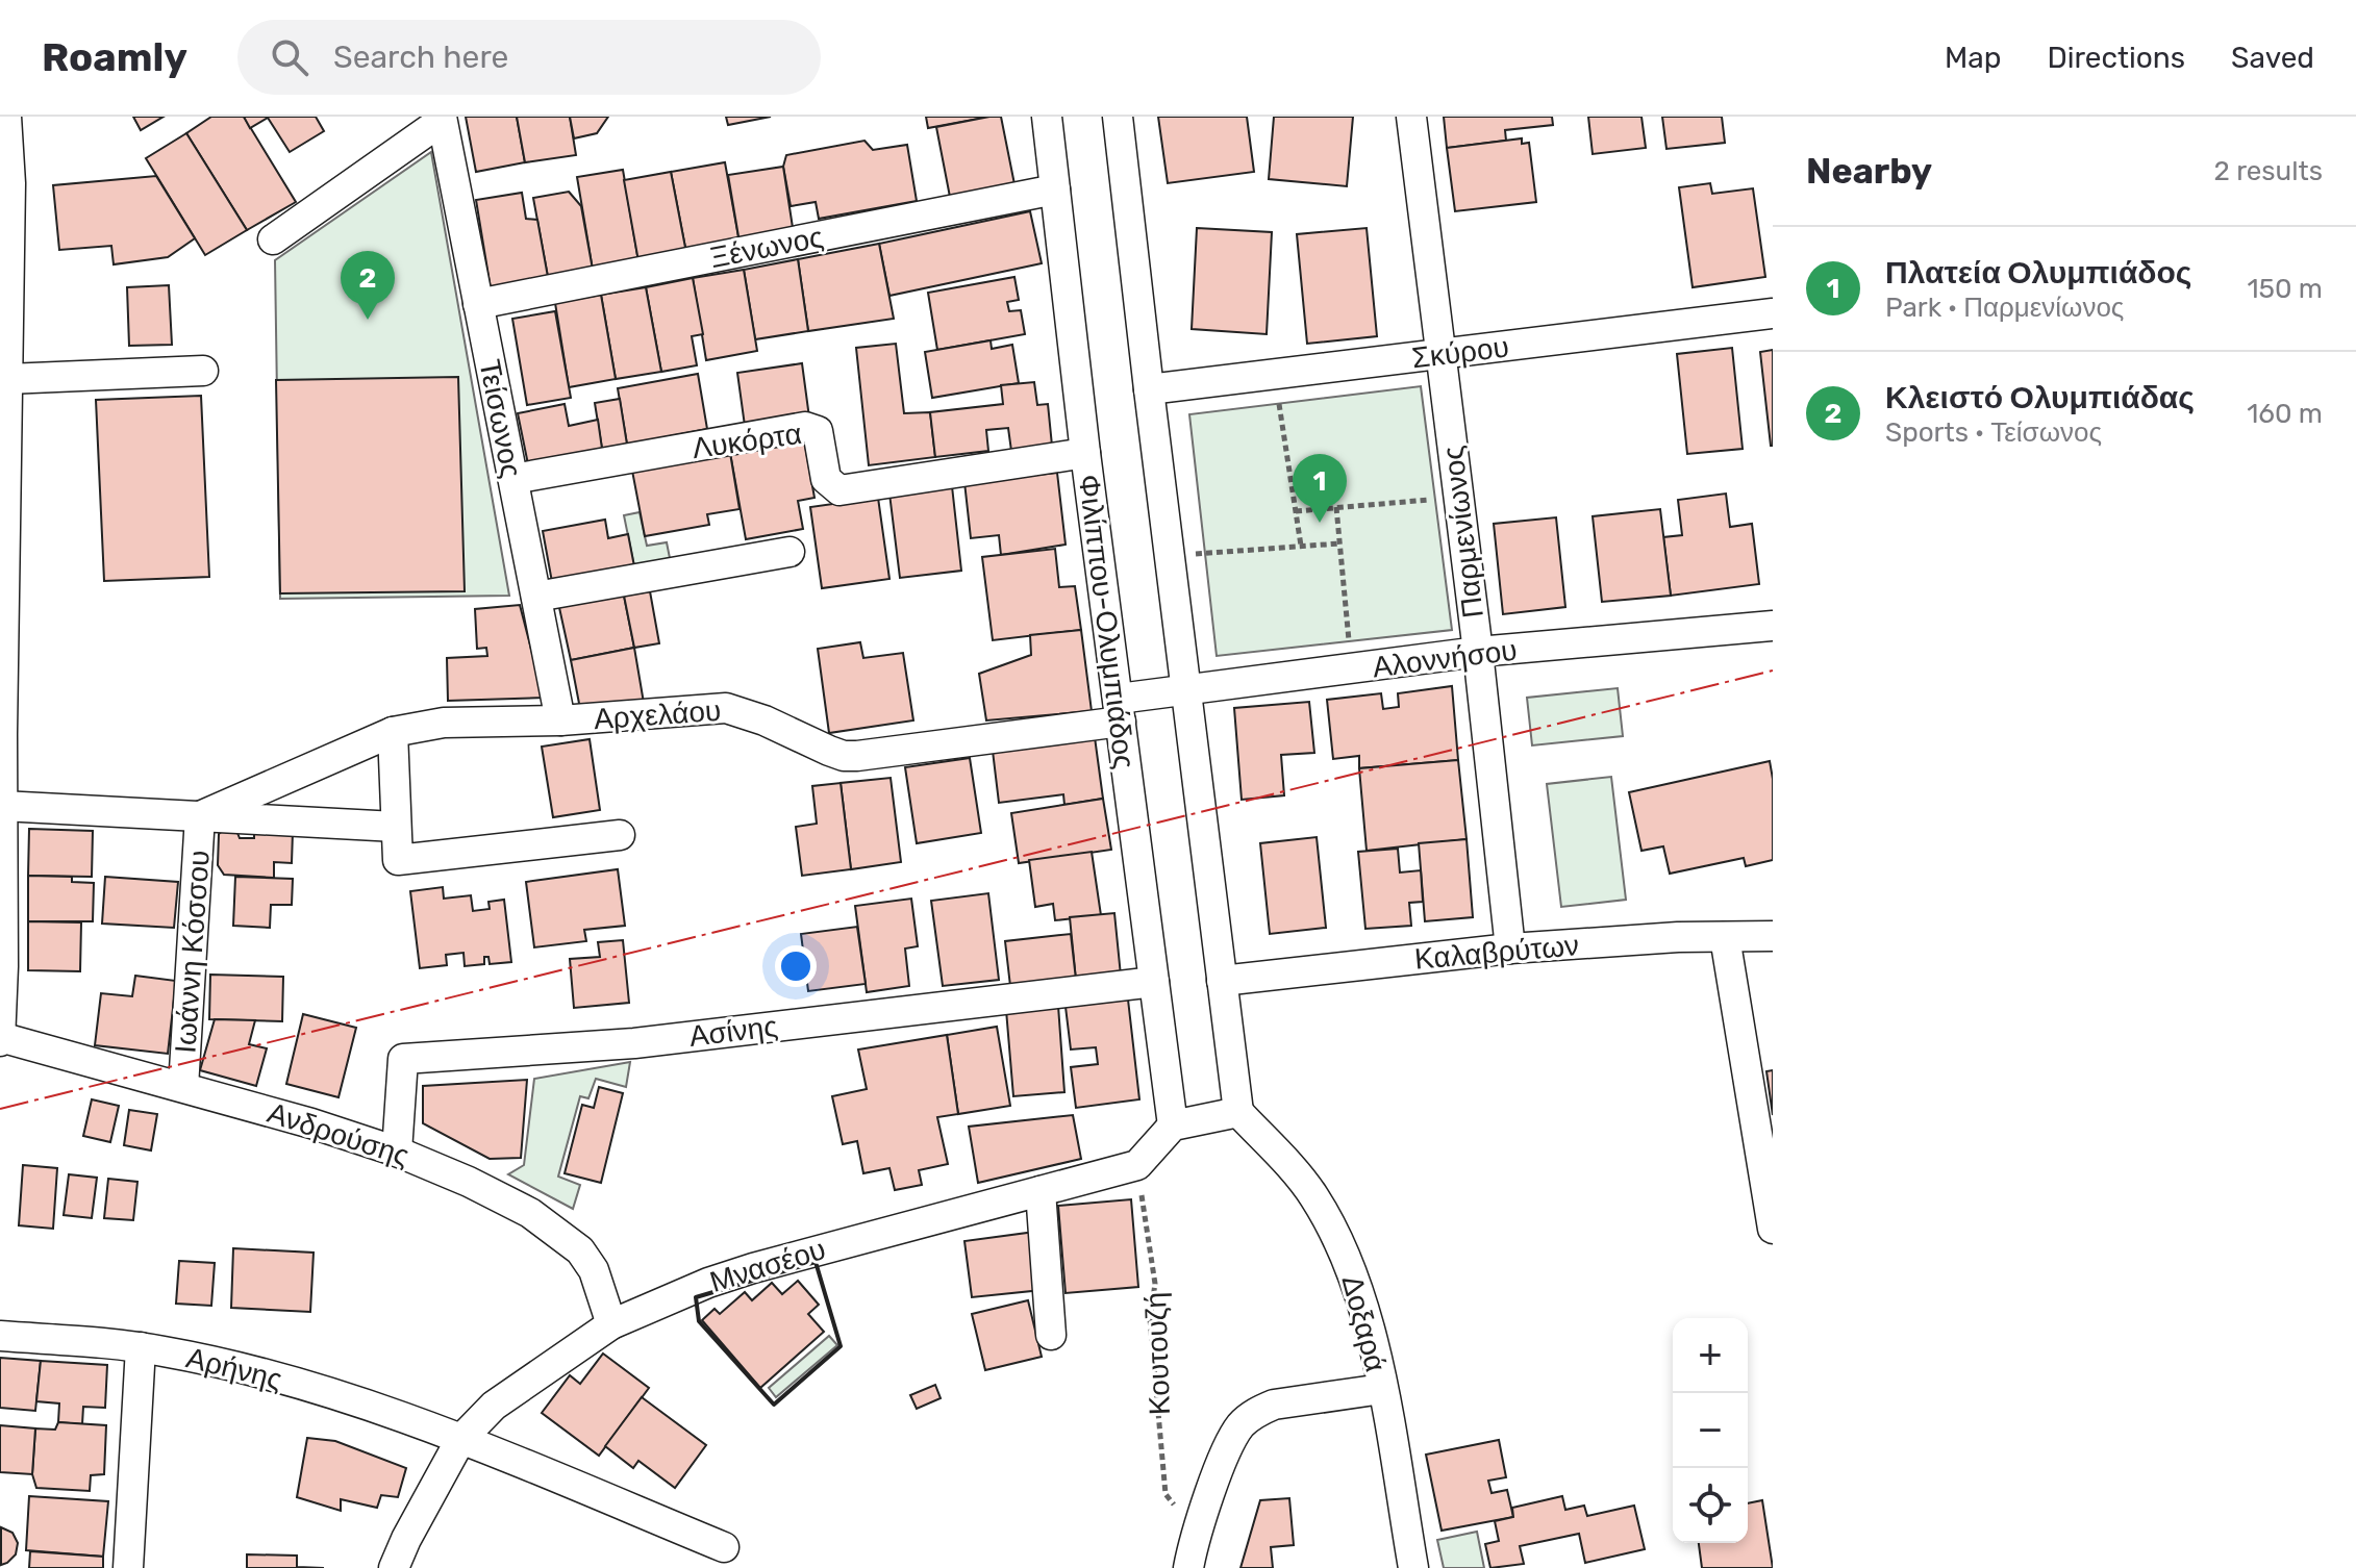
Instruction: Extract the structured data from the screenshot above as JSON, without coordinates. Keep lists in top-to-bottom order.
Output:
{
  "streets": {
    "street": [
      "Ξένωνος",
      "Σκύρου",
      "Τείσωνος",
      "Λυκόρτα",
      "Παρμενίωνος",
      "Φιλίππου-Ολυμπιάδος",
      "Αλοννήσου",
      "Αρχελάου",
      "Ιωάννη Κόσσου",
      "Καλαβρύτων",
      "Ασίνης",
      "Ανδρούσης",
      "Μνασέου",
      "Δοξαρά",
      "Αρήνης"
    ],
    "path": ["Κουτουζή"]
  },
  "crossings": [
    ["Ξένωνος", "Τείσωνος"],
    ["Ξένωνος", "Φιλίππου-Ολυμπιάδος"],
    ["Σκύρου", "Παρμενίωνος"],
    ["Τείσωνος", "Λυκόρτα"],
    ["Τείσωνος", "Αρχελάου"],
    ["Λυκόρτα", "Φιλίππου-Ολυμπιάδος"],
    ["Παρμενίωνος", "Αλοννήσου"],
    ["Παρμενίωνος", "Καλαβρύτων"],
    ["Φιλίππου-Ολυμπιάδος", "Αλοννήσου"],
    ["Φιλίππου-Ολυμπιάδος", "Αρχελάου"],
    ["Φιλίππου-Ολυμπιάδος", "Ασίνης"],
    ["Αλοννήσου", "Αρχελάου"],
    ["Αρχελάου", "Ιωάννη Κόσσου"],
    ["Ιωάννη Κόσσου", "Ανδρούσης"],
    ["Ασίνης", "Ανδρούσης"],
    ["Ανδρούσης", "Μνασέου"],
    ["Μνασέου", "Κουτουζή"],
    ["Μνασέου", "Αρήνης"]
  ],
  "page": {
    "header": "Roamly",
    "search": "Search here",
    "nav": ["Map", "Directions", "Saved"],
    "heading": ["Nearby", "2 results"],
    "list": [
      {
        "mark": "1",
        "name": "Πλατεία Ολυμπιάδος",
        "note": "Park · Παρμενίωνος",
        "value": "150 m"
      },
      {
        "mark": "2",
        "name": "Κλειστό Ολυμπιάδας",
        "note": "Sports · Τείσωνος",
        "value": "160 m"
      }
    ],
    "pins": ["2", "1"],
    "map_buttons": ["+", "−"]
  }
}
